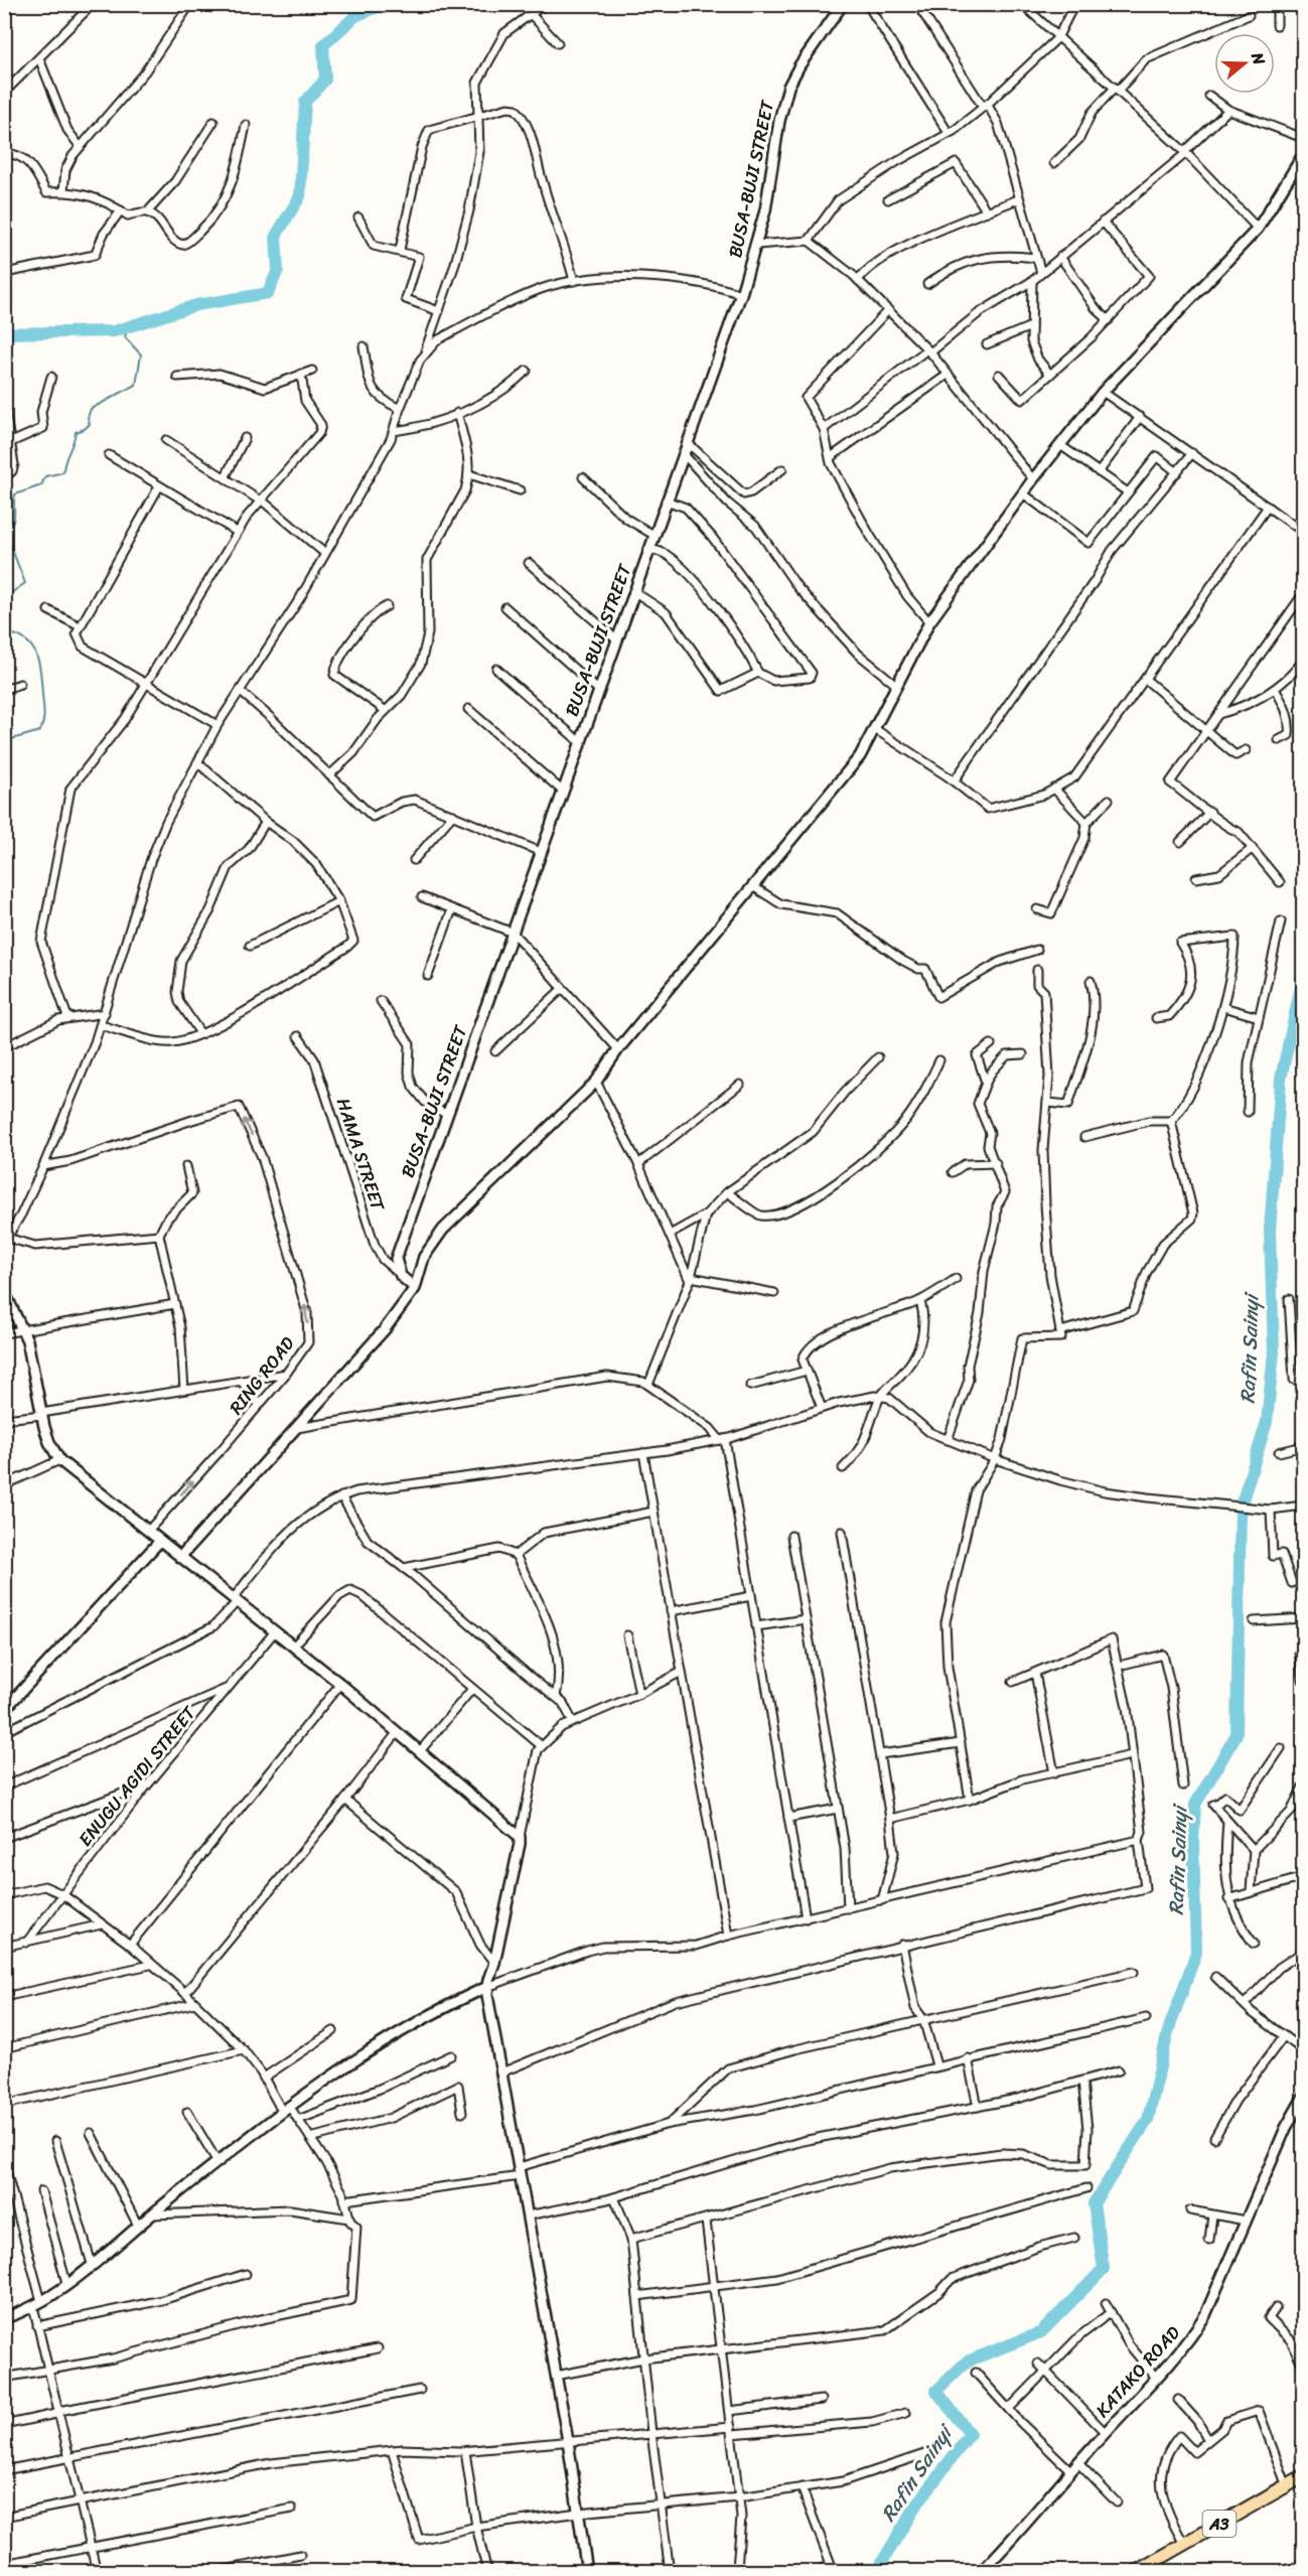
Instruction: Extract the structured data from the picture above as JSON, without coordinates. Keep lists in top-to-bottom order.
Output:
{
  "streets": {
    "highway": ["A3"],
    "street": [
      "BUSA-BUJI STREET",
      "HAMA STREET",
      "RING ROAD",
      "ENUGU AGIDI STREET",
      "KATAKO ROAD"
    ]
  },
  "crossings": [
    ["BUSA-BUJI STREET", "HAMA STREET"]
  ],
  "water": ["Rafin Sainyi"],
  "north": "right"
}
